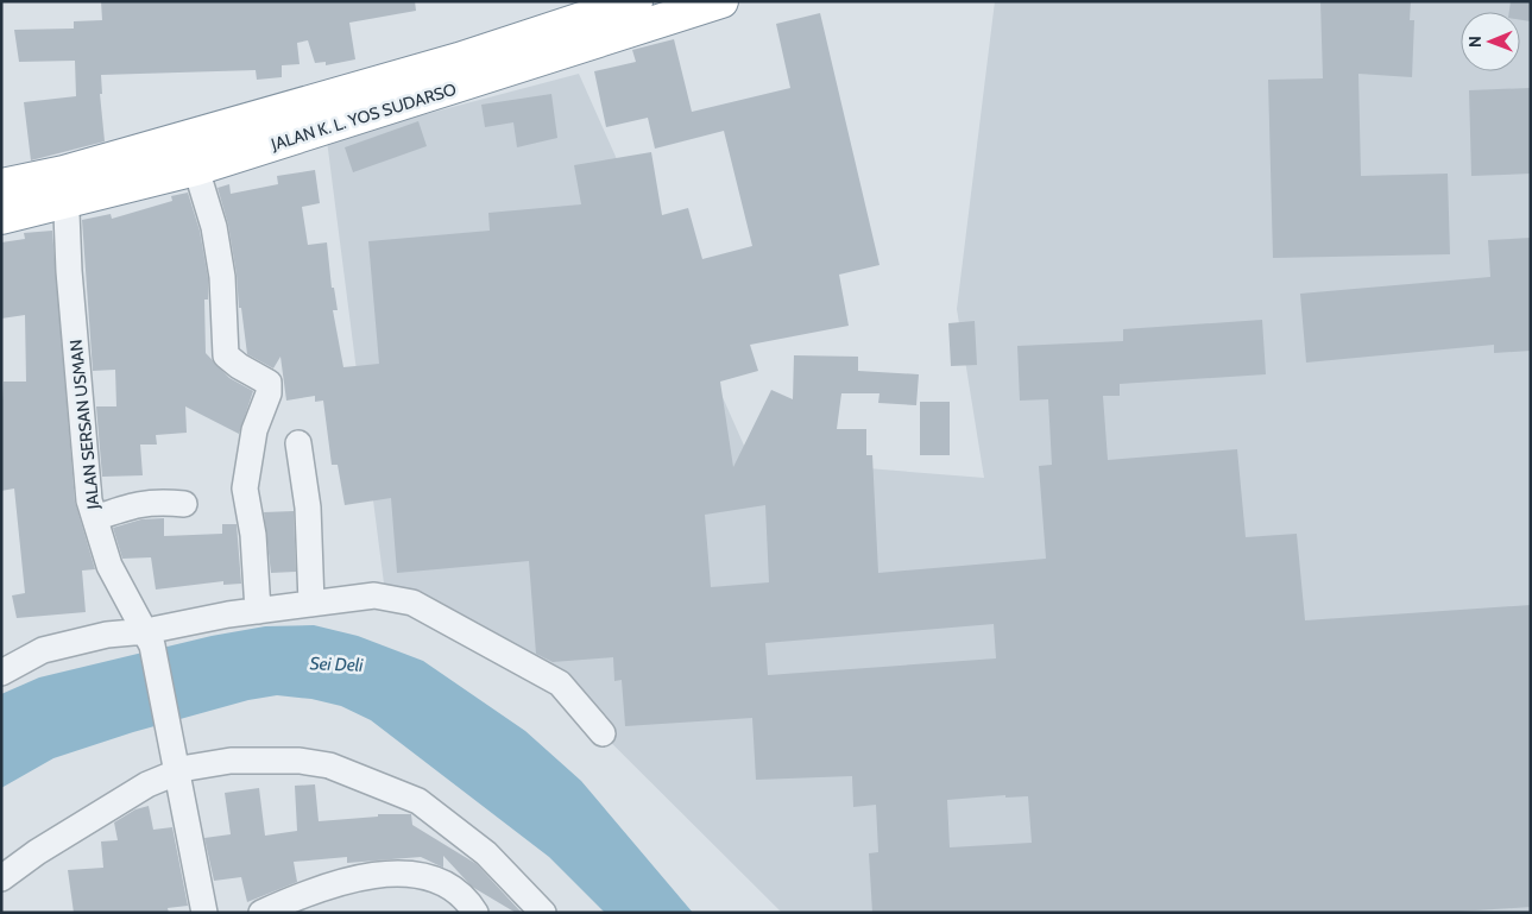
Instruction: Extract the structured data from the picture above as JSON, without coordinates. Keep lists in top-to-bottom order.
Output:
{
  "streets": {
    "highway": ["JALAN K. L. YOS SUDARSO"],
    "street": ["JALAN SERSAN USMAN"]
  },
  "crossings": [
    ["JALAN K. L. YOS SUDARSO", "JALAN SERSAN USMAN"]
  ],
  "water": ["Sei Deli"],
  "north": "left"
}
